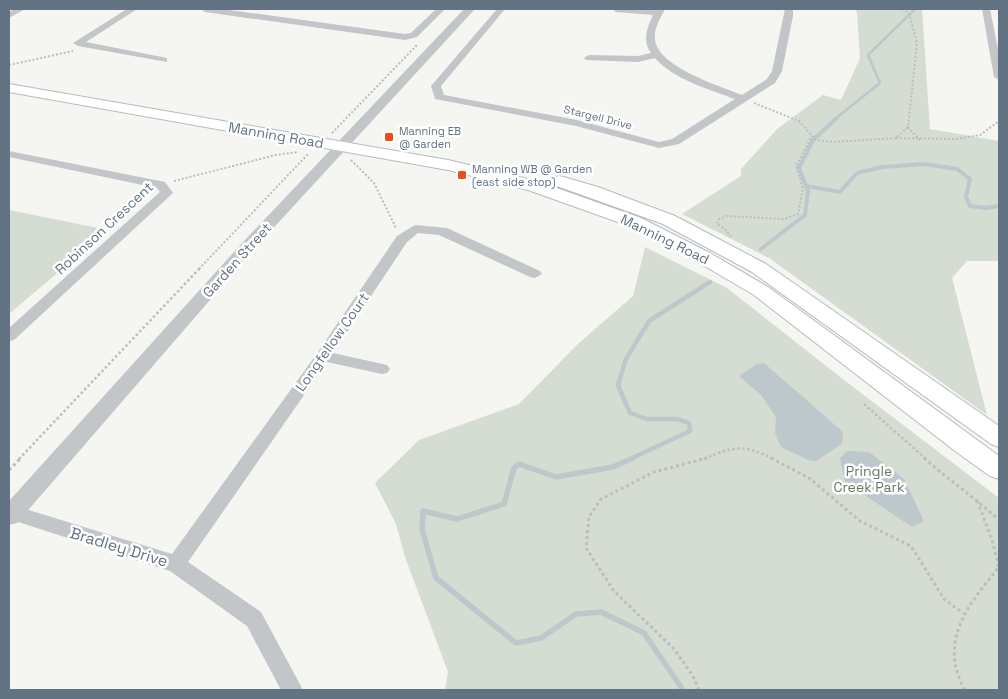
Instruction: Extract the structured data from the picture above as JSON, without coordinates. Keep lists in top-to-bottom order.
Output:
{
  "streets": {
    "main road": ["Manning Road"],
    "street": [
      "Stargell Drive",
      "Robinson Crescent",
      "Garden Street",
      "Longfellow Court",
      "Bradley Drive"
    ]
  },
  "crossings": [
    ["Manning Road", "Garden Street"],
    ["Garden Street", "Bradley Drive"],
    ["Longfellow Court", "Bradley Drive"]
  ],
  "parks": ["Pringle Creek Park"],
  "places": {
    "transit": ["Manning EB @ Garden", "Manning WB @ Garden (east side stop)"]
  }
}
